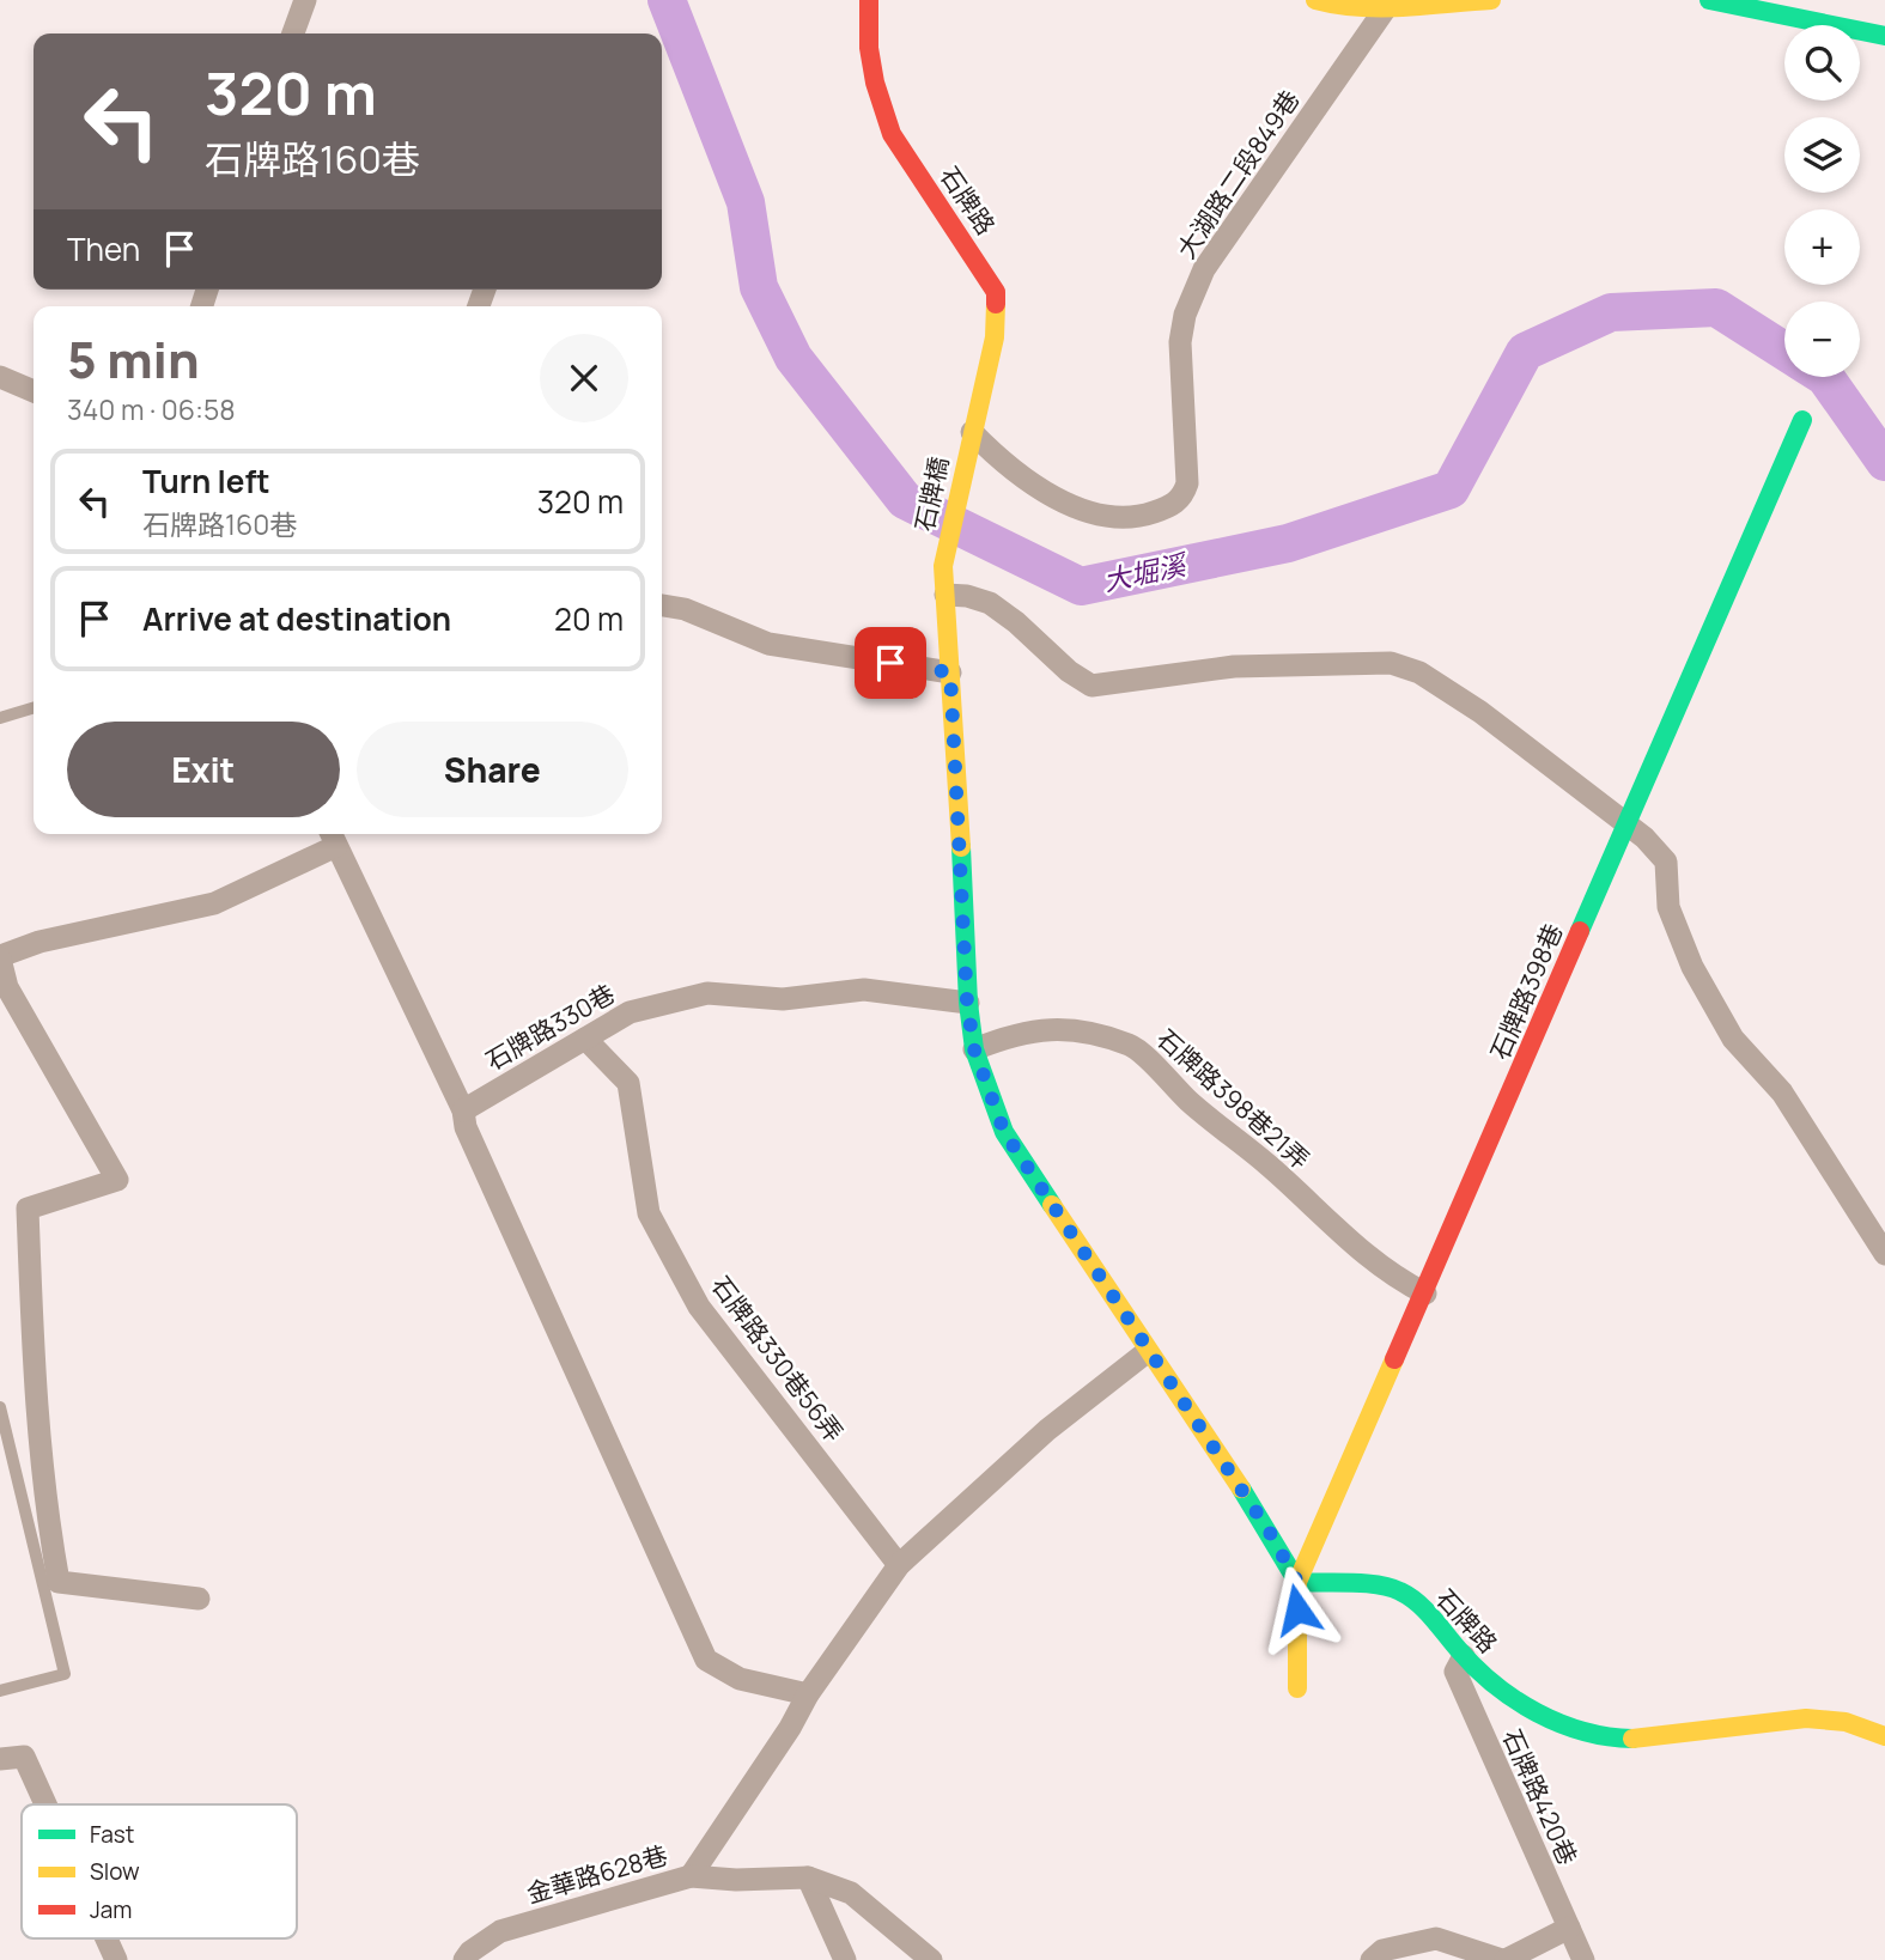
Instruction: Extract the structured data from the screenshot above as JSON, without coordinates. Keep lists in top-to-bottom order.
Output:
{
  "streets": {
    "street": [
      "大湖路二段849巷",
      "石牌路",
      "石牌橋",
      "石牌路398巷",
      "石牌路330巷",
      "石牌路398巷21弄",
      "石牌路330巷56弄",
      "石牌路420巷",
      "金華路628巷"
    ]
  },
  "crossings": [
    ["大湖路二段849巷", "石牌路"],
    ["大湖路二段849巷", "石牌橋"],
    ["石牌路", "石牌橋"],
    ["石牌路", "石牌路398巷"],
    ["石牌路", "石牌路420巷"],
    ["石牌路398巷", "石牌路398巷21弄"],
    ["石牌路330巷", "石牌路330巷56弄"]
  ],
  "water": ["大堀溪"],
  "legend": ["Fast", "Slow", "Jam"],
  "page": {
    "map_buttons": ["+", "−"],
    "turn": ["320 m", "石牌路160巷"],
    "then": "Then",
    "heading": ["5 min", "340 m · 06:58"],
    "list": [
      {
        "name": "Turn left",
        "note": "石牌路160巷",
        "value": "320 m"
      },
      {
        "name": "Arrive at destination",
        "value": "20 m"
      }
    ],
    "buttons": ["Exit", "Share"]
  }
}
